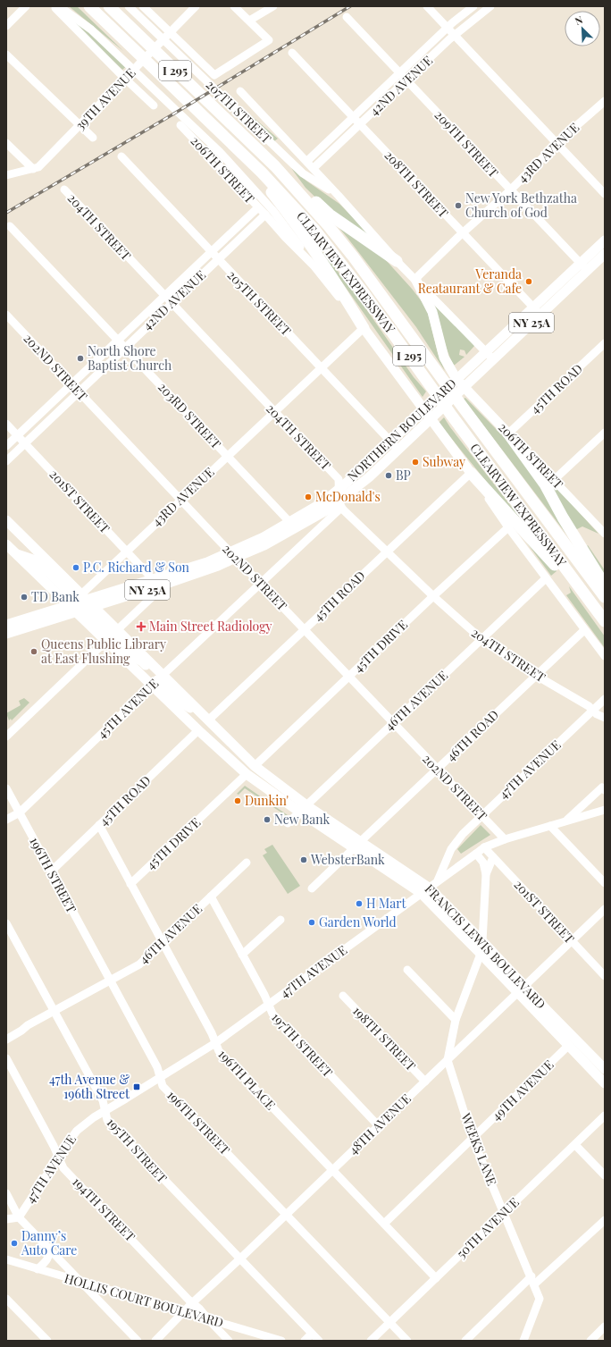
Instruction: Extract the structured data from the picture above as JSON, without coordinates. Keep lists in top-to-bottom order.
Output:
{
  "streets": {
    "highway": ["I 295", "CLEARVIEW EXPRESSWAY"],
    "main road": [
      "206TH STREET",
      "NY 25A",
      "NORTHERN BOULEVARD",
      "FRANCIS LEWIS BOULEVARD"
    ],
    "street": [
      "42ND AVENUE",
      "39TH AVENUE",
      "207TH STREET",
      "209TH STREET",
      "43RD AVENUE",
      "208TH STREET",
      "204TH STREET",
      "205TH STREET",
      "202ND STREET",
      "45TH ROAD",
      "203RD STREET",
      "201ST STREET",
      "45TH DRIVE",
      "46TH AVENUE",
      "45TH AVENUE",
      "46TH ROAD",
      "47TH AVENUE",
      "196TH STREET",
      "198TH STREET",
      "197TH STREET",
      "196TH PLACE",
      "49TH AVENUE",
      "48TH AVENUE",
      "WEEKS LANE",
      "195TH STREET",
      "194TH STREET",
      "50TH AVENUE",
      "HOLLIS COURT BOULEVARD"
    ]
  },
  "crossings": [
    ["42ND AVENUE", "209TH STREET"],
    ["42ND AVENUE", "206TH STREET"],
    ["42ND AVENUE", "208TH STREET"],
    ["42ND AVENUE", "204TH STREET"],
    ["42ND AVENUE", "CLEARVIEW EXPRESSWAY"],
    ["42ND AVENUE", "205TH STREET"],
    ["42ND AVENUE", "202ND STREET"],
    ["42ND AVENUE", "203RD STREET"],
    ["42ND AVENUE", "201ST STREET"],
    ["209TH STREET", "43RD AVENUE"],
    ["209TH STREET", "NORTHERN BOULEVARD"],
    ["43RD AVENUE", "206TH STREET"],
    ["43RD AVENUE", "208TH STREET"],
    ["43RD AVENUE", "204TH STREET"],
    ["43RD AVENUE", "CLEARVIEW EXPRESSWAY"],
    ["43RD AVENUE", "205TH STREET"],
    ["43RD AVENUE", "202ND STREET"],
    ["43RD AVENUE", "203RD STREET"],
    ["43RD AVENUE", "NORTHERN BOULEVARD"],
    ["43RD AVENUE", "201ST STREET"],
    ["43RD AVENUE", "FRANCIS LEWIS BOULEVARD"],
    ["206TH STREET", "CLEARVIEW EXPRESSWAY"],
    ["206TH STREET", "45TH ROAD"],
    ["206TH STREET", "NORTHERN BOULEVARD"],
    ["208TH STREET", "NORTHERN BOULEVARD"],
    ["204TH STREET", "45TH ROAD"],
    ["204TH STREET", "NORTHERN BOULEVARD"],
    ["204TH STREET", "45TH DRIVE"],
    ["204TH STREET", "46TH AVENUE"],
    ["204TH STREET", "45TH AVENUE"],
    ["204TH STREET", "46TH ROAD"],
    ["204TH STREET", "47TH AVENUE"],
    ["CLEARVIEW EXPRESSWAY", "45TH ROAD"],
    ["CLEARVIEW EXPRESSWAY", "NORTHERN BOULEVARD"],
    ["CLEARVIEW EXPRESSWAY", "45TH DRIVE"],
    ["CLEARVIEW EXPRESSWAY", "46TH AVENUE"],
    ["CLEARVIEW EXPRESSWAY", "46TH ROAD"],
    ["205TH STREET", "NORTHERN BOULEVARD"],
    ["202ND STREET", "45TH ROAD"],
    ["202ND STREET", "NORTHERN BOULEVARD"],
    ["202ND STREET", "45TH DRIVE"],
    ["202ND STREET", "46TH AVENUE"],
    ["202ND STREET", "45TH AVENUE"],
    ["202ND STREET", "46TH ROAD"],
    ["202ND STREET", "47TH AVENUE"],
    ["45TH ROAD", "196TH STREET"],
    ["45TH ROAD", "FRANCIS LEWIS BOULEVARD"],
    ["45TH ROAD", "196TH PLACE"],
    ["203RD STREET", "NORTHERN BOULEVARD"],
    ["NORTHERN BOULEVARD", "201ST STREET"],
    ["NORTHERN BOULEVARD", "45TH AVENUE"],
    ["NORTHERN BOULEVARD", "FRANCIS LEWIS BOULEVARD"],
    ["201ST STREET", "48TH AVENUE"],
    ["45TH DRIVE", "FRANCIS LEWIS BOULEVARD"],
    ["45TH DRIVE", "196TH PLACE"],
    ["46TH AVENUE", "196TH STREET"],
    ["46TH AVENUE", "FRANCIS LEWIS BOULEVARD"],
    ["46TH AVENUE", "197TH STREET"],
    ["46TH AVENUE", "196TH PLACE"],
    ["46TH AVENUE", "195TH STREET"],
    ["45TH AVENUE", "196TH STREET"],
    ["45TH AVENUE", "FRANCIS LEWIS BOULEVARD"],
    ["46TH ROAD", "FRANCIS LEWIS BOULEVARD"],
    ["47TH AVENUE", "196TH STREET"],
    ["47TH AVENUE", "FRANCIS LEWIS BOULEVARD"],
    ["47TH AVENUE", "197TH STREET"],
    ["47TH AVENUE", "196TH PLACE"],
    ["47TH AVENUE", "195TH STREET"],
    ["47TH AVENUE", "194TH STREET"],
    ["196TH STREET", "48TH AVENUE"],
    ["196TH STREET", "50TH AVENUE"],
    ["FRANCIS LEWIS BOULEVARD", "49TH AVENUE"],
    ["FRANCIS LEWIS BOULEVARD", "48TH AVENUE"],
    ["FRANCIS LEWIS BOULEVARD", "WEEKS LANE"],
    ["198TH STREET", "48TH AVENUE"],
    ["197TH STREET", "48TH AVENUE"],
    ["196TH PLACE", "49TH AVENUE"],
    ["196TH PLACE", "48TH AVENUE"],
    ["196TH PLACE", "50TH AVENUE"],
    ["49TH AVENUE", "WEEKS LANE"],
    ["48TH AVENUE", "WEEKS LANE"],
    ["48TH AVENUE", "195TH STREET"],
    ["48TH AVENUE", "194TH STREET"],
    ["48TH AVENUE", "HOLLIS COURT BOULEVARD"],
    ["WEEKS LANE", "50TH AVENUE"],
    ["194TH STREET", "HOLLIS COURT BOULEVARD"]
  ],
  "places": {
    "other": [
      "New York Bethzatha Church of God",
      "Veranda Reataurant & Cafe",
      "North Shore Baptist Church",
      "Subway",
      "BP",
      "McDonald's",
      "P.C. Richard & Son",
      "TD Bank",
      "Queens Public Library at East Flushing",
      "Dunkin'",
      "New Bank",
      "WebsterBank",
      "H Mart",
      "Garden World",
      "Danny’s Auto Care"
    ],
    "health": ["Main Street Radiology"],
    "transit": ["47th Avenue & 196th Street"]
  },
  "north": "top left"
}
